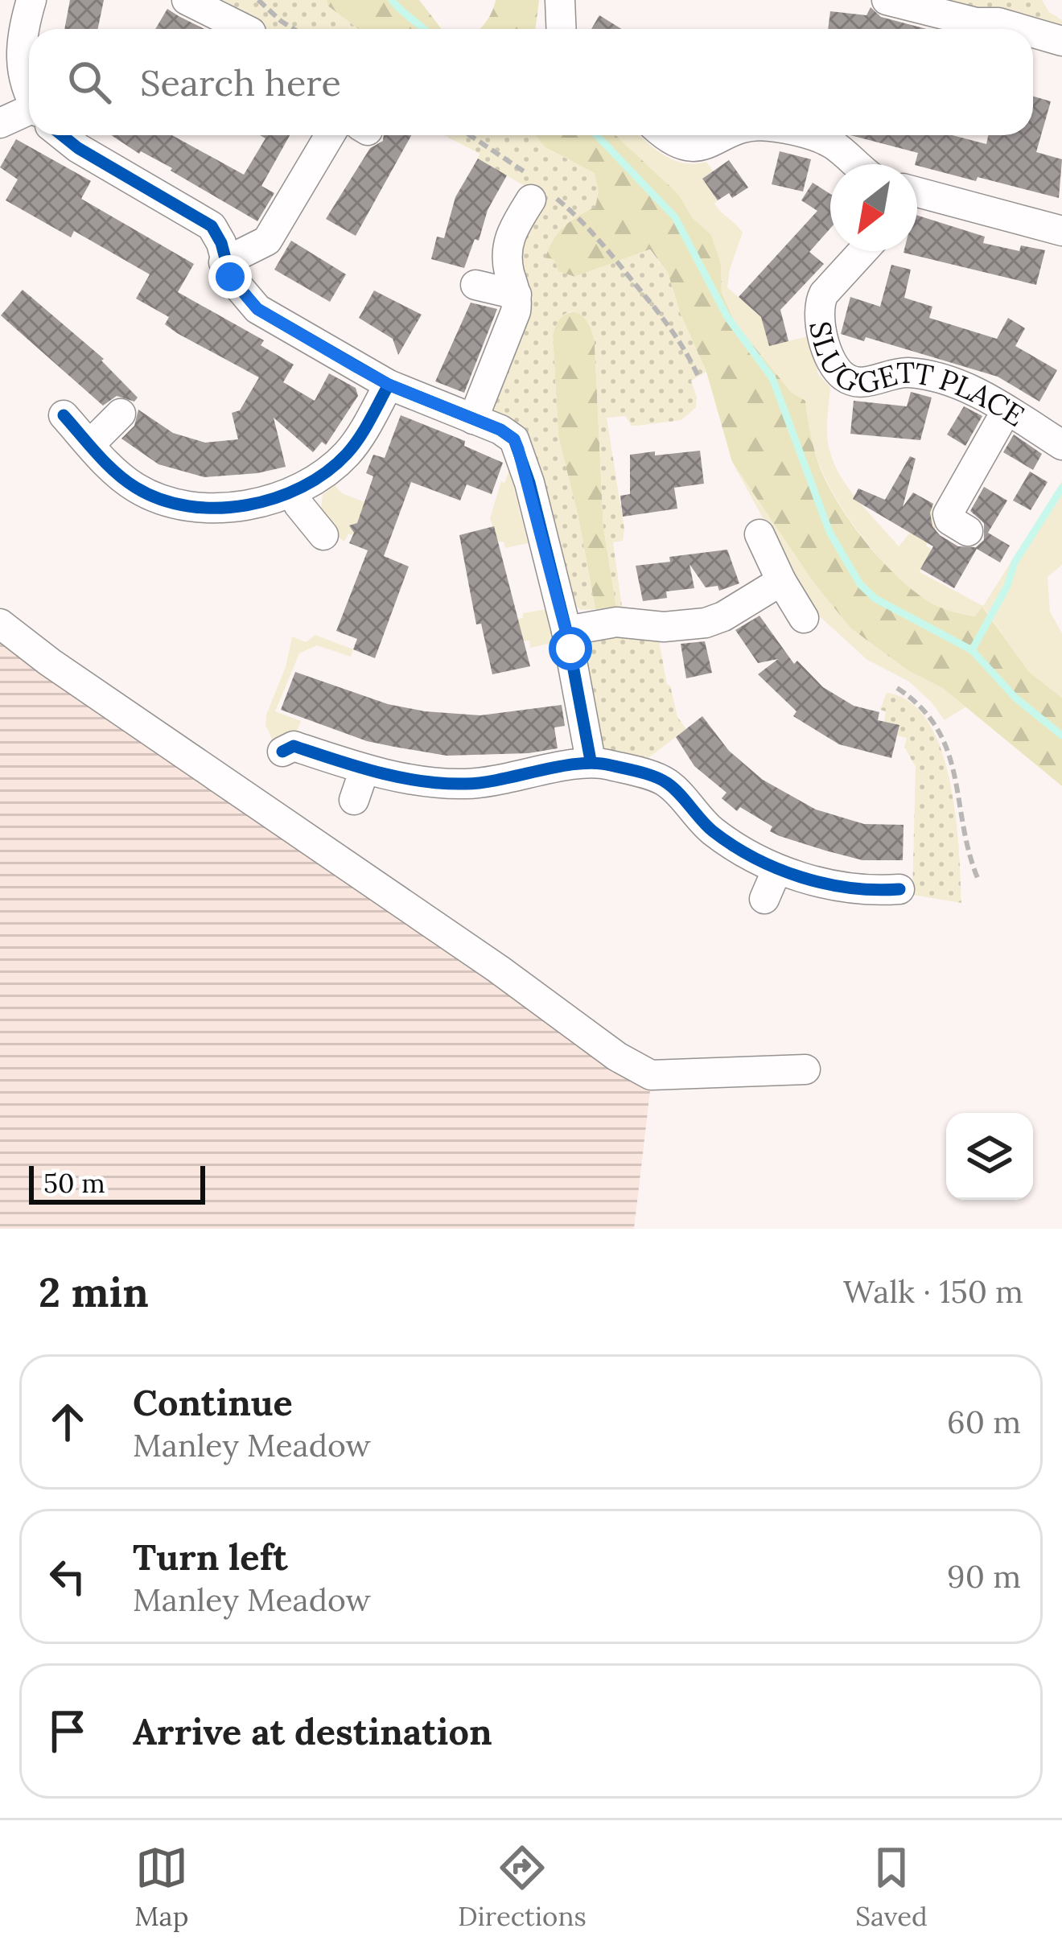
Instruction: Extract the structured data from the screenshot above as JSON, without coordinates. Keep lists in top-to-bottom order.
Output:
{
  "streets": {
    "street": ["SLUGGETT PLACE"]
  },
  "scale_bar": "50 m",
  "north": "bottom left",
  "page": {
    "search": "Search here",
    "scale": "50 m",
    "heading": ["2 min", "Walk · 150 m"],
    "list": [
      ["Continue", "Manley Meadow", "60 m"],
      ["Turn left", "Manley Meadow", "90 m"],
      "Arrive at destination"
    ],
    "nav": ["Map", "Directions", "Saved"]
  }
}
